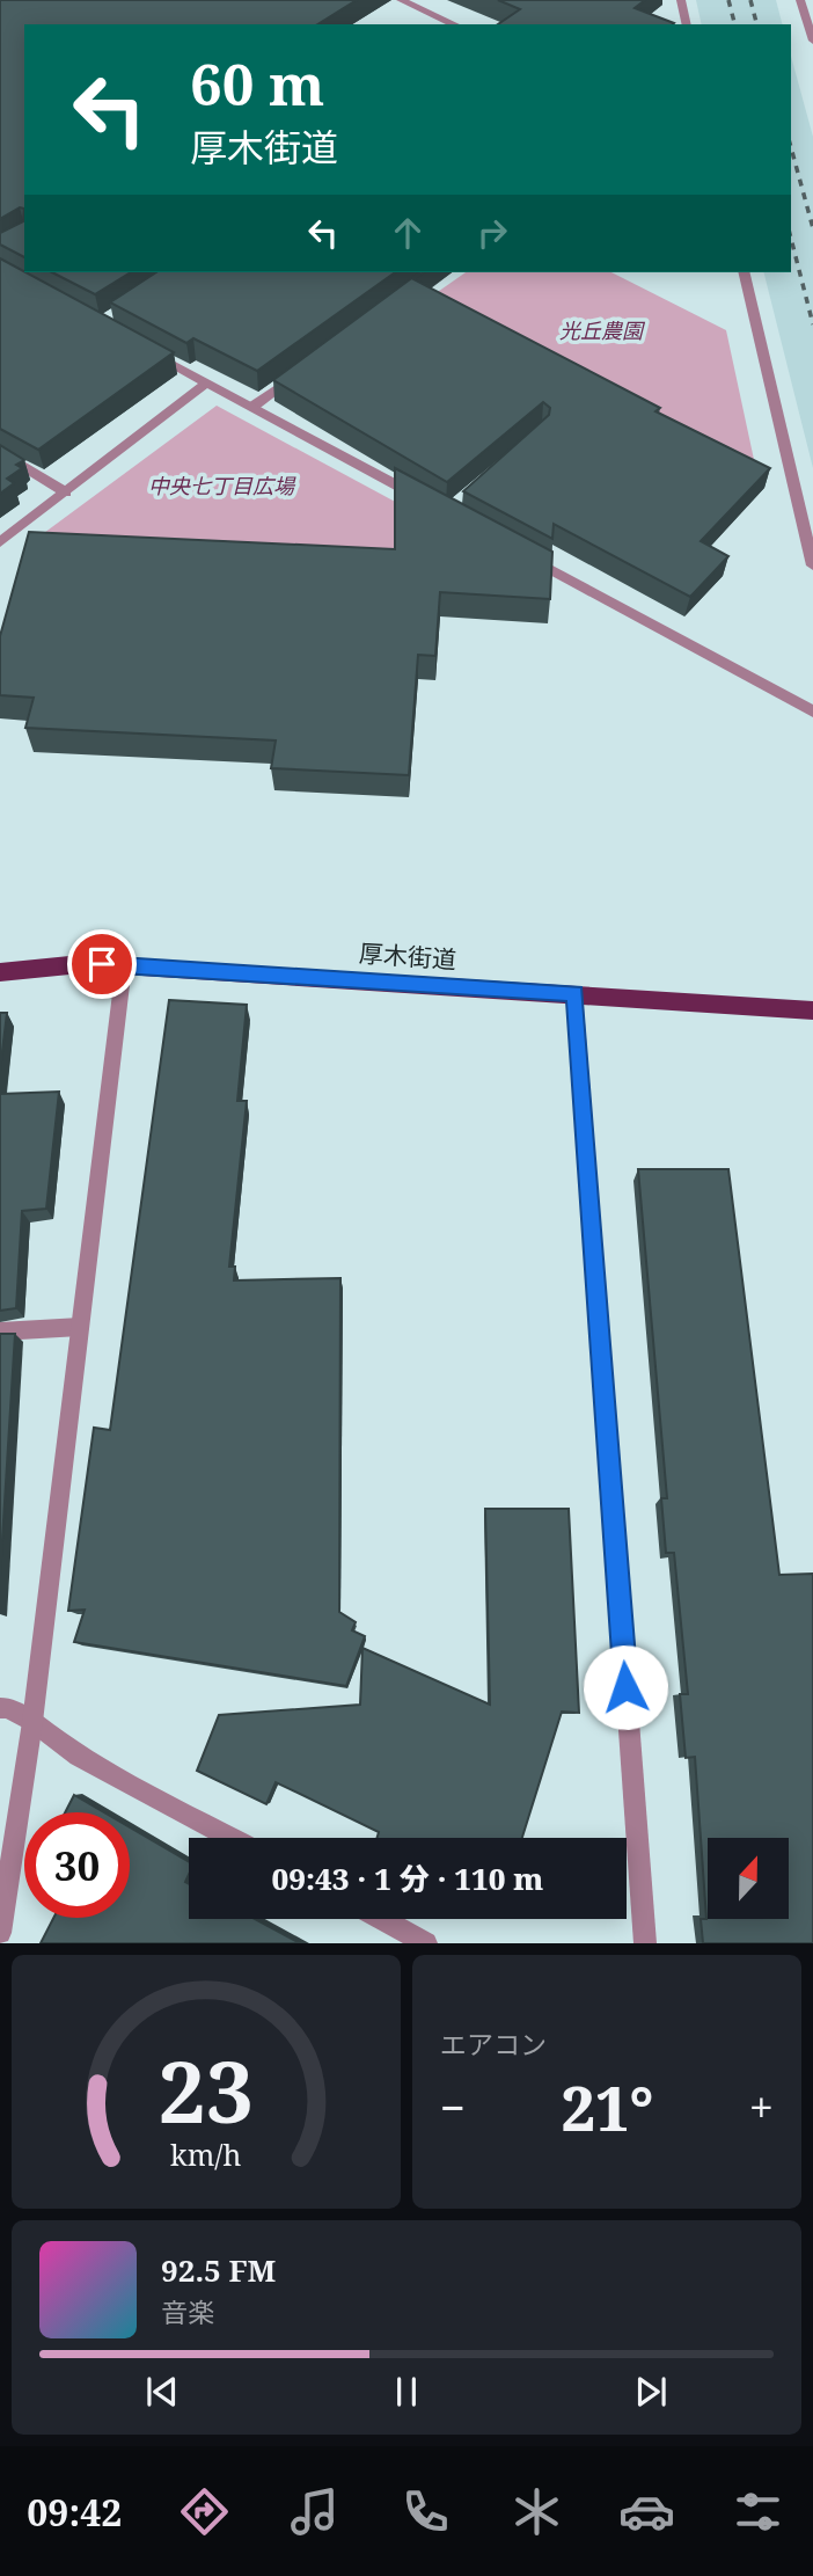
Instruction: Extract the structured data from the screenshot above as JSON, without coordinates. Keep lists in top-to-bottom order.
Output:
{
  "streets": {
    "main road": ["厚木街道"]
  },
  "parks": ["光丘農園", "中央七丁目広場"],
  "north": "top",
  "page": {
    "turn": ["60 m", "厚木街道"],
    "limit": "30",
    "trip": "09:43 · 1 分 · 110 m",
    "tile": "エアコン",
    "heat": ["−", "21°", "+"],
    "song": ["92.5 FM", "音楽"],
    "tabs": "09:42",
    "gauge": ["23", "km/h"]
  }
}
